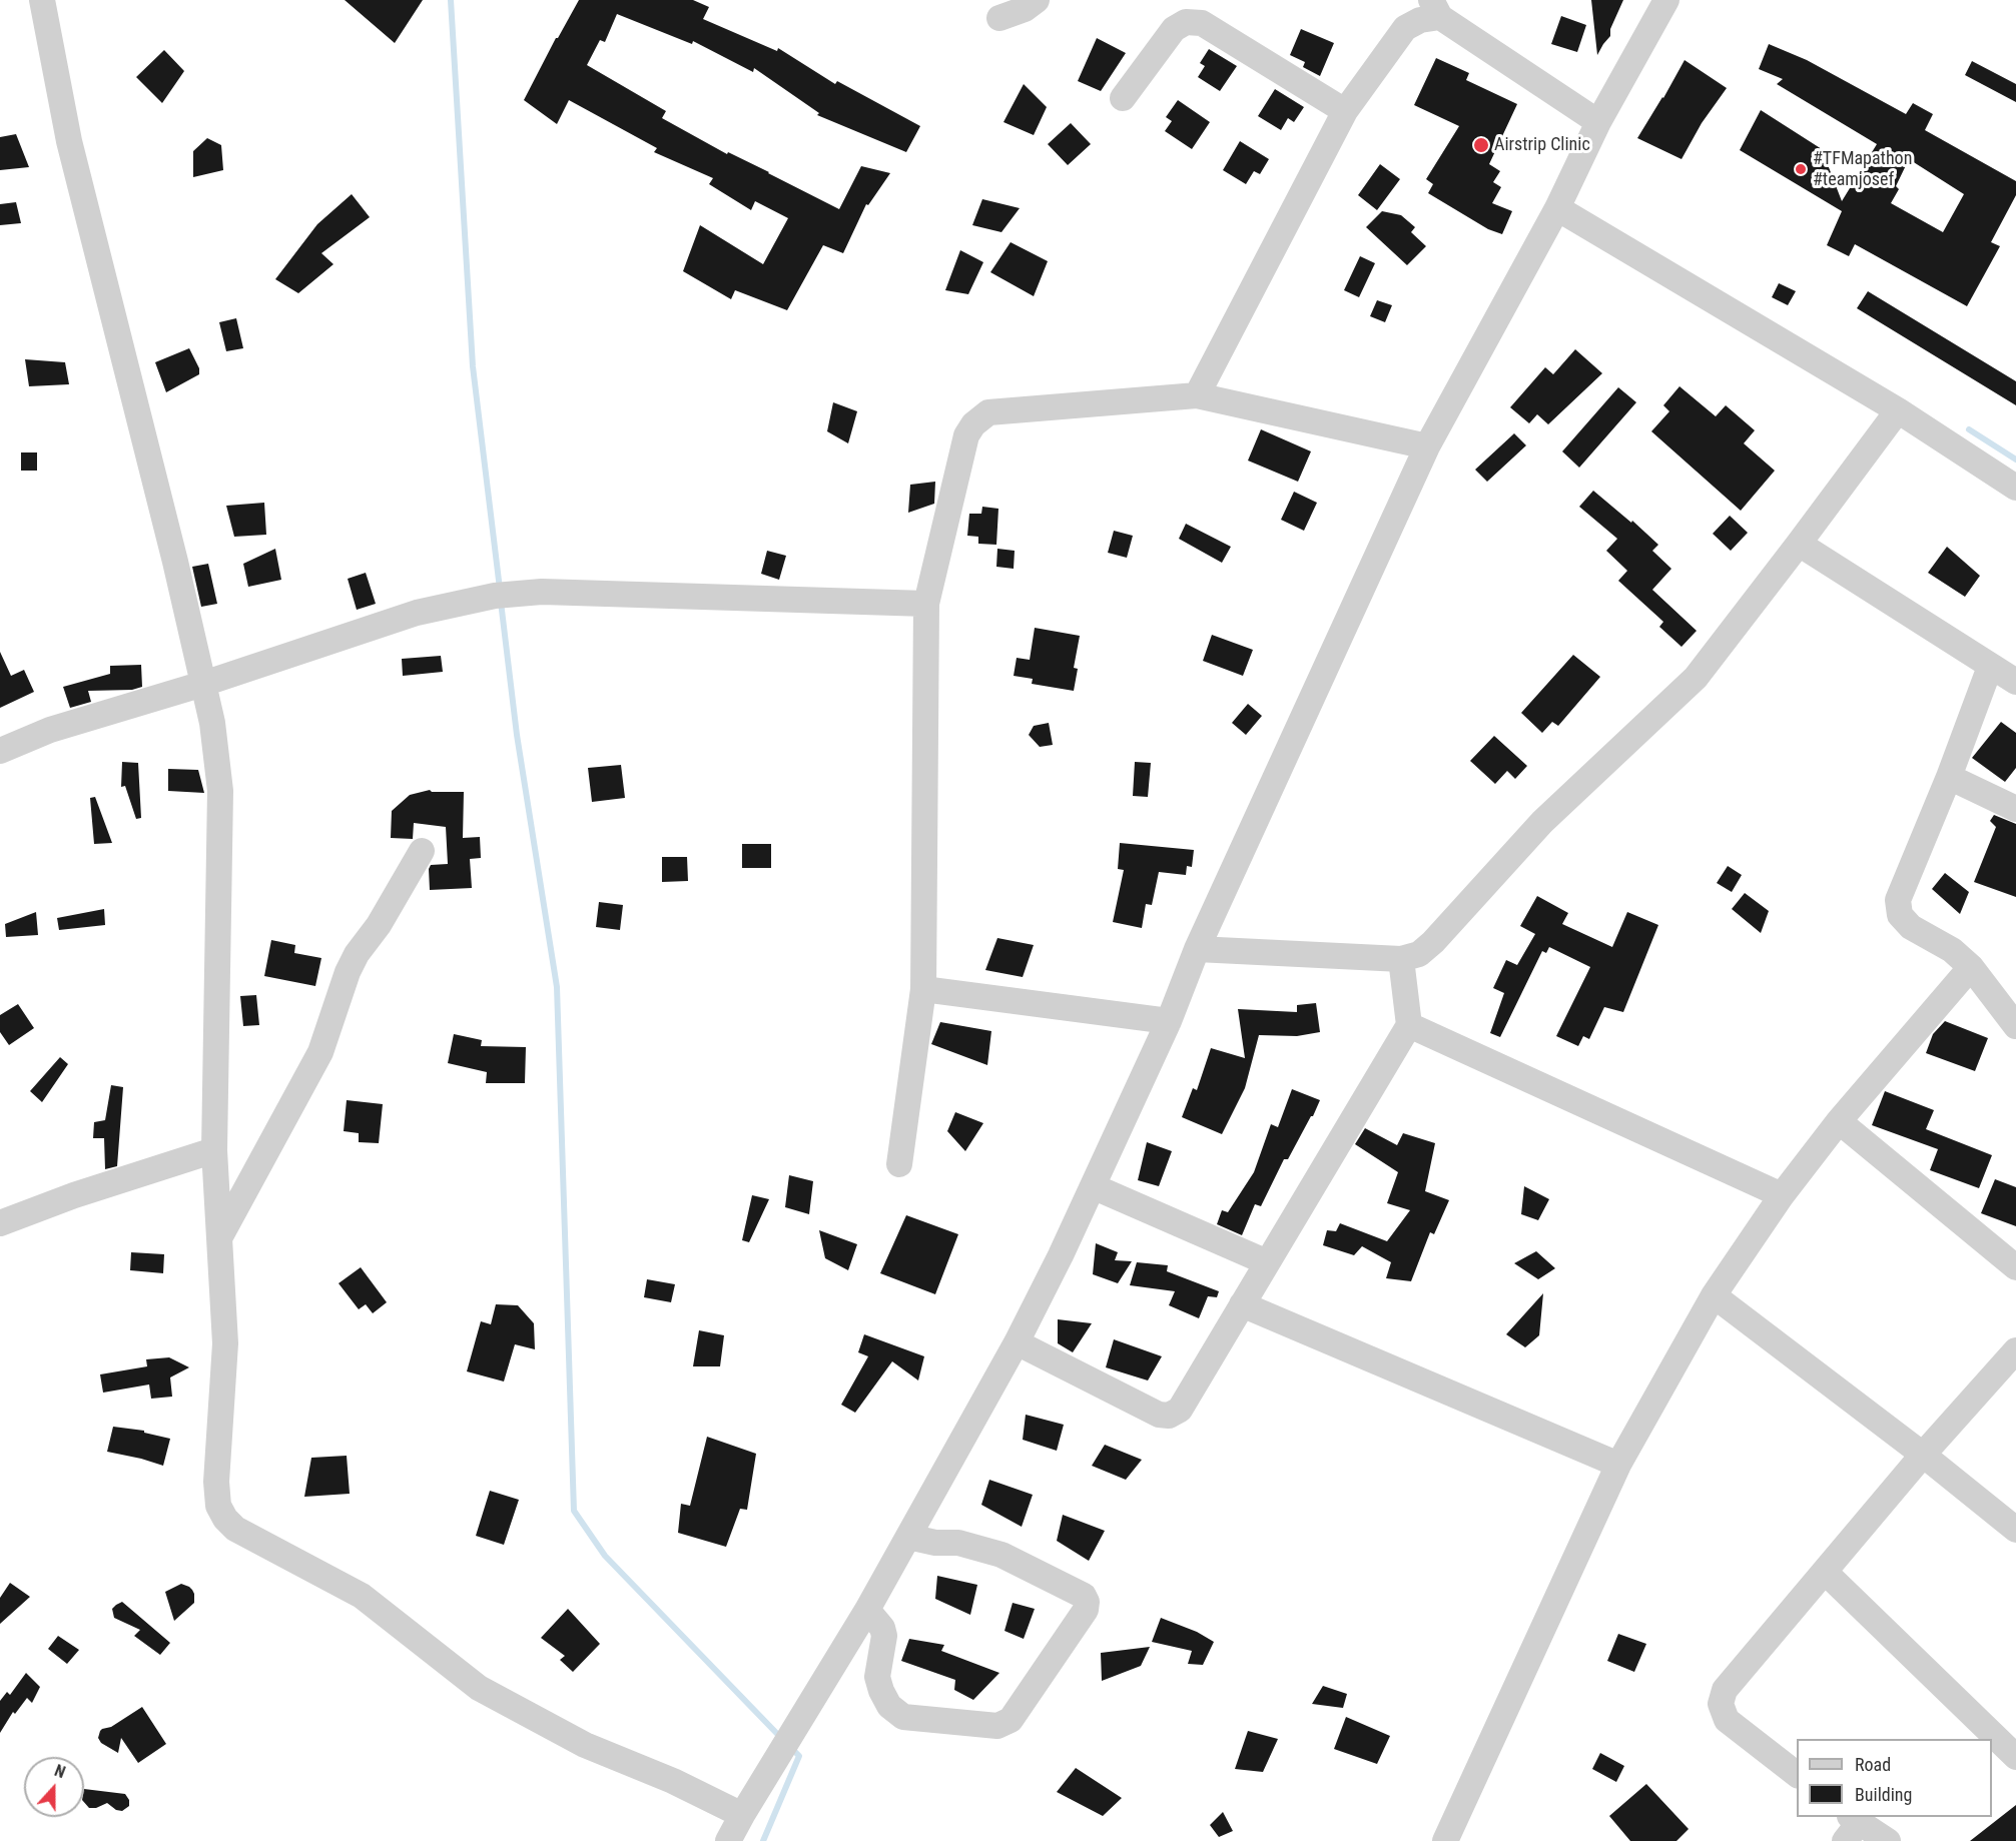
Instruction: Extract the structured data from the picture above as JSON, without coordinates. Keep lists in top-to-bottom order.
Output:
{
  "places": ["Airstrip Clinic", "#TFMapathon #teamjosef"],
  "legend": ["Road", "Building"],
  "north": "top"
}
